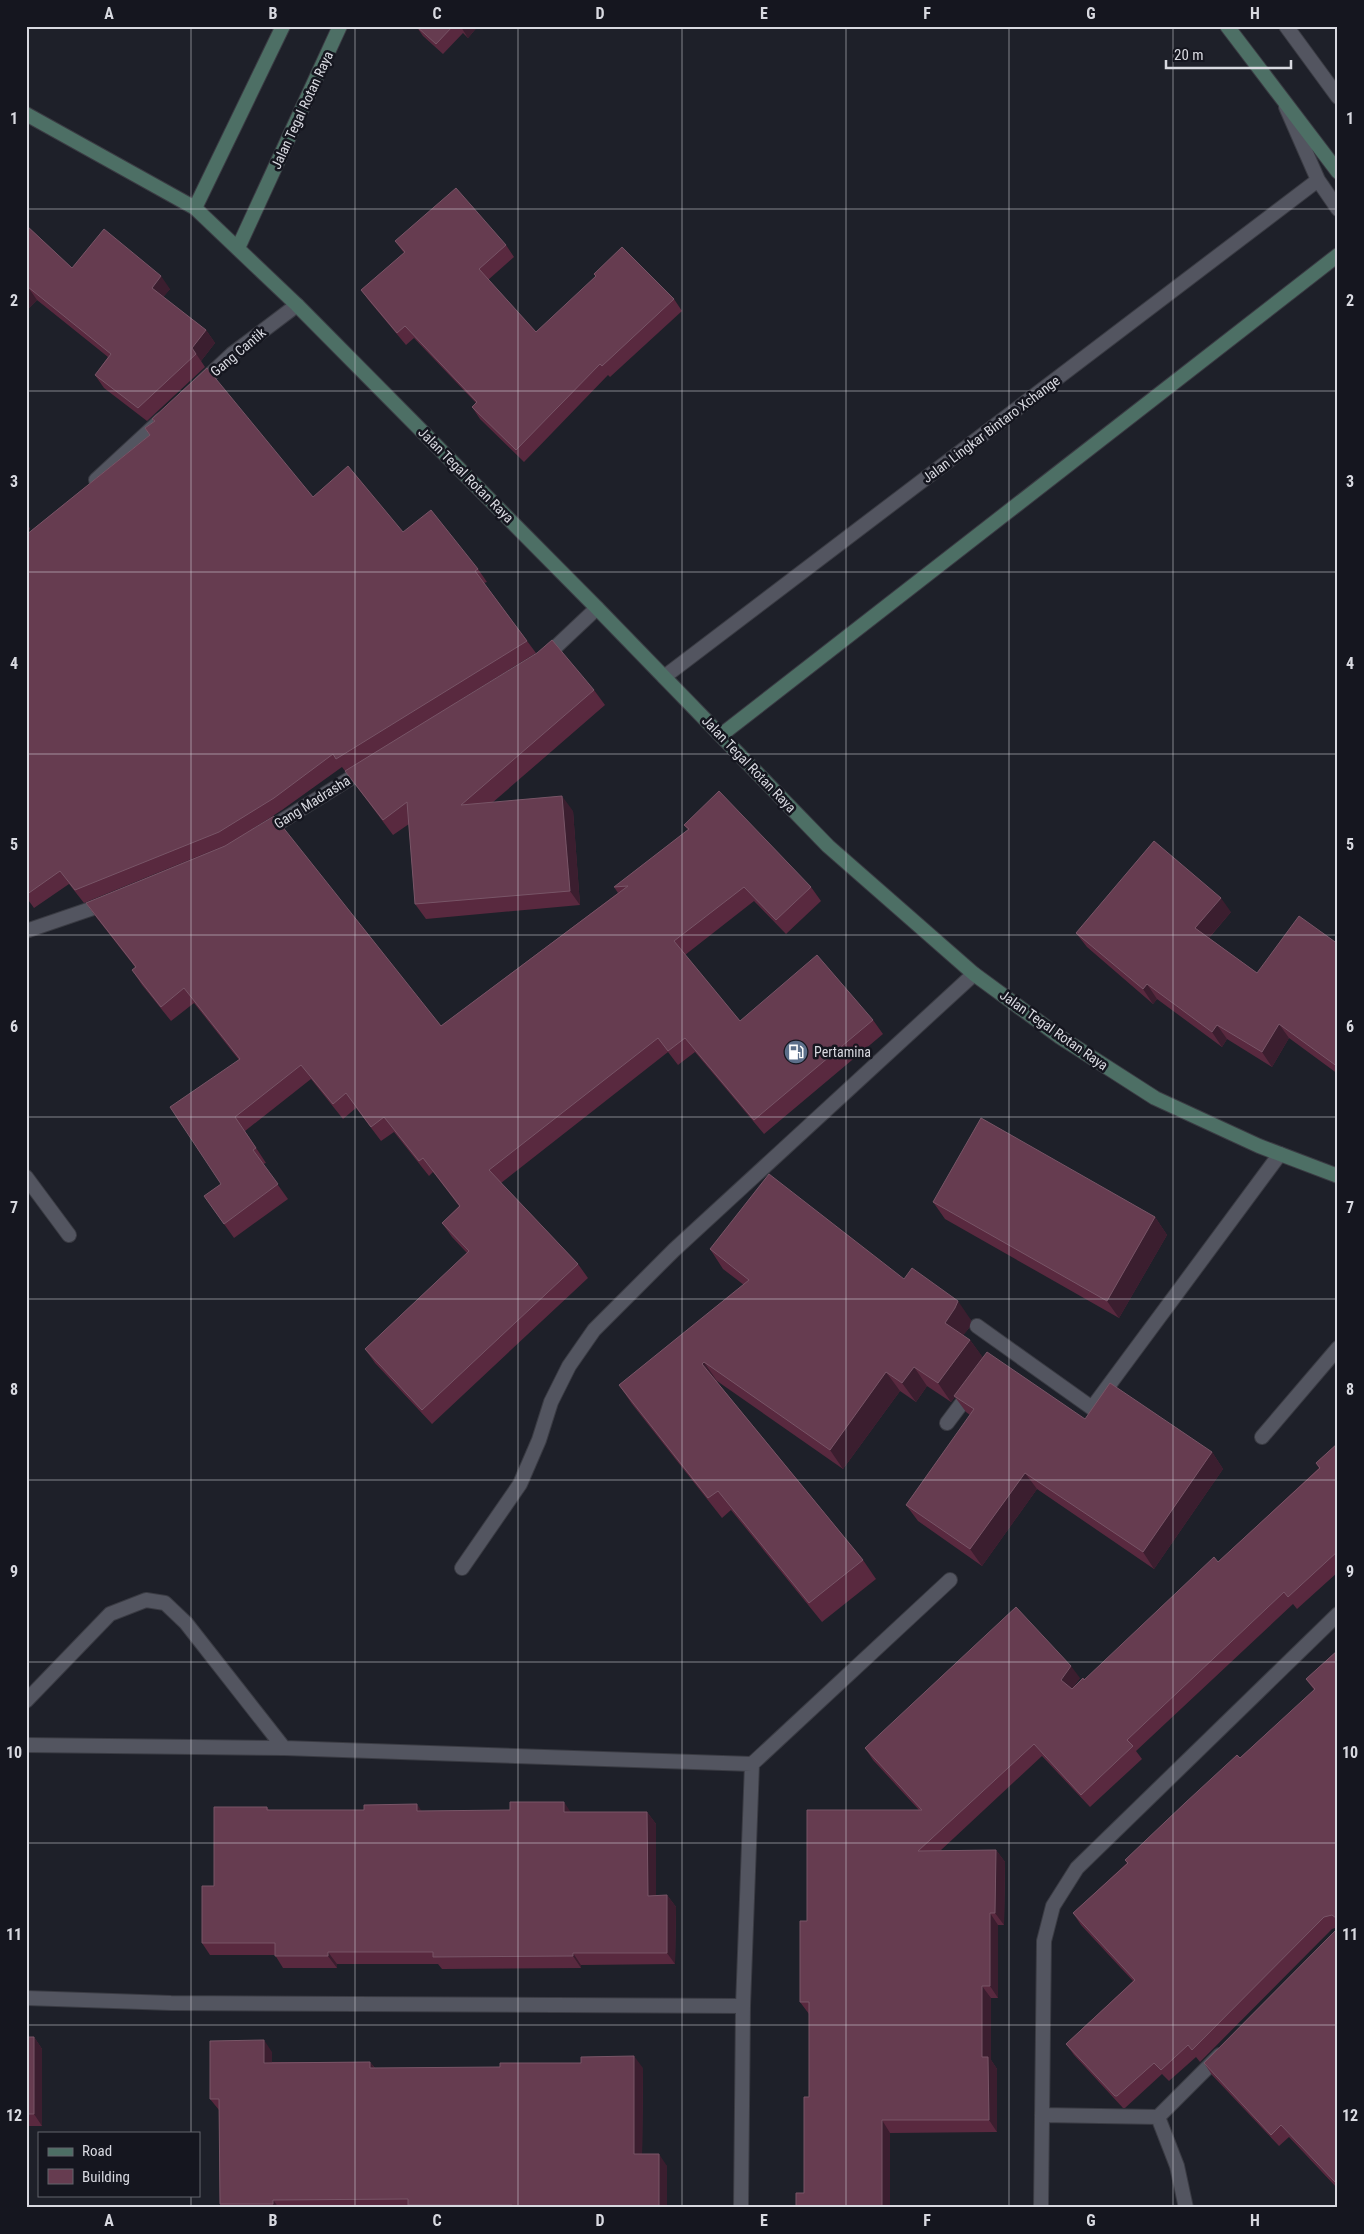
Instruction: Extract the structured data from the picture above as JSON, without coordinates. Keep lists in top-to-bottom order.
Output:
{
  "streets": {
    "main road": ["Jalan Tegal Rotan Raya"],
    "street": ["Gang Cantik", "Jalan Lingkar Bintaro Xchange", "Gang Madrasha"]
  },
  "crossings": [
    ["Jalan Tegal Rotan Raya", "Gang Cantik"],
    ["Jalan Tegal Rotan Raya", "Jalan Lingkar Bintaro Xchange"]
  ],
  "places": {
    "fuel station": ["Pertamina"]
  },
  "legend": ["Road", "Building"],
  "scale_bar": "20 m",
  "grid": {
    "columns": [
      "A",
      "B",
      "C",
      "D",
      "E",
      "F",
      "G",
      "H"
    ],
    "rows": [
      "1",
      "2",
      "3",
      "4",
      "5",
      "6",
      "7",
      "8",
      "9",
      "10",
      "11",
      "12"
    ]
  }
}
